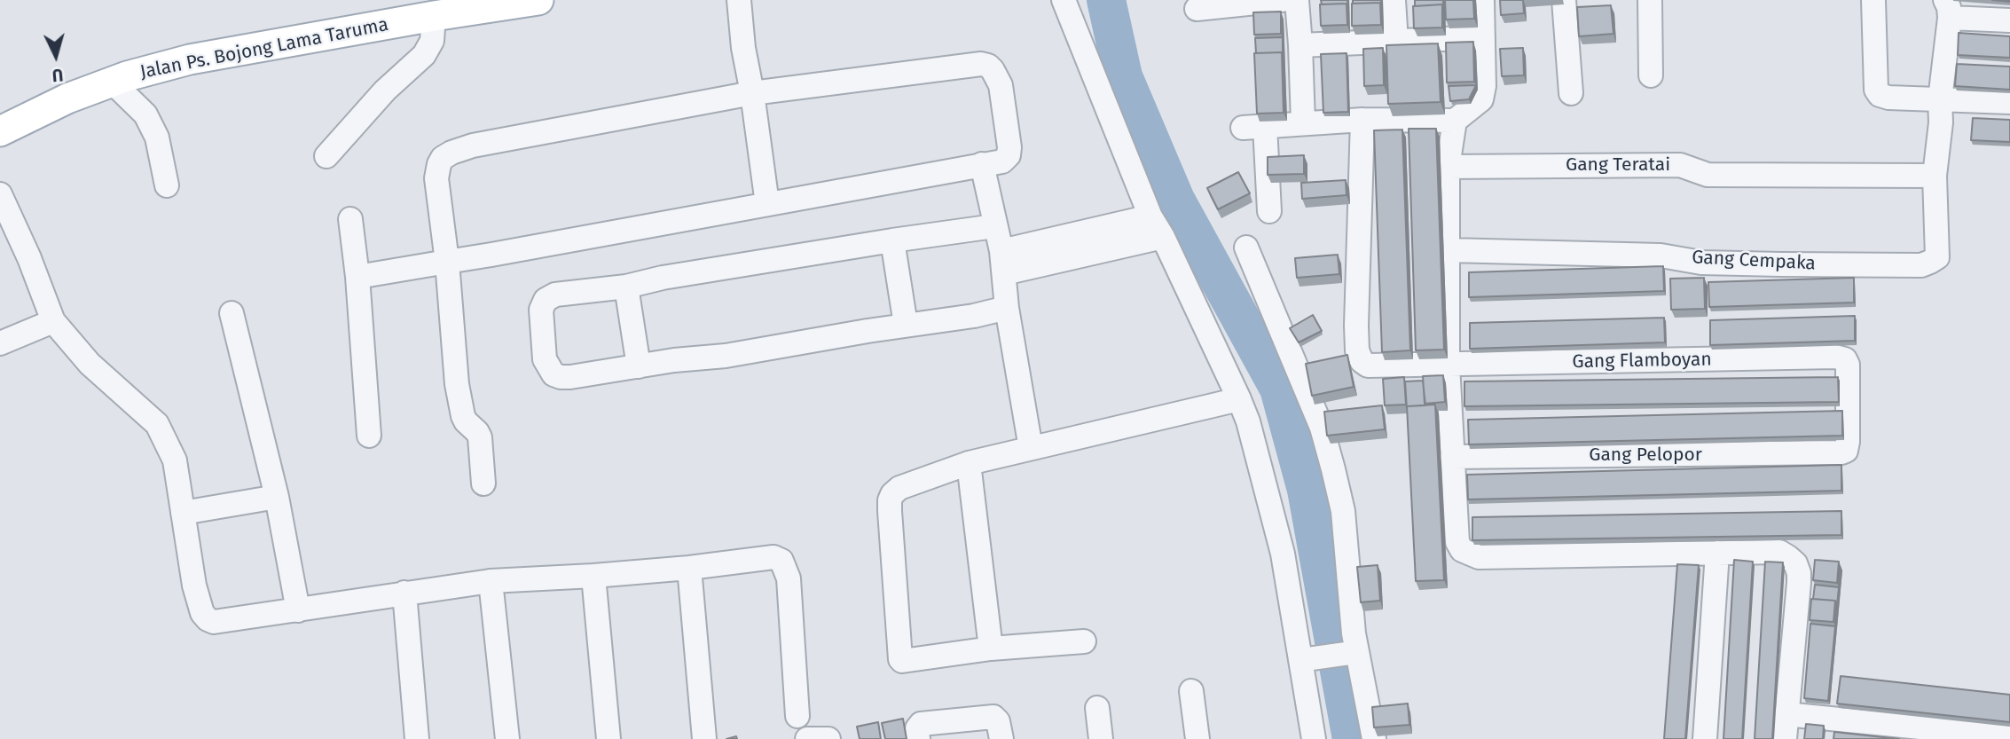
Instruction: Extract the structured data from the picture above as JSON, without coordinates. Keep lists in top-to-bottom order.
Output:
{
  "streets": {
    "main road": ["Jalan Ps. Bojong Lama Taruma"],
    "street": [
      "Gang Teratai",
      "Gang Cempaka",
      "Gang Flamboyan",
      "Gang Pelopor"
    ]
  },
  "crossings": [
    ["Gang Teratai", "Gang Cempaka"],
    ["Gang Flamboyan", "Gang Pelopor"]
  ],
  "north": "bottom"
}
